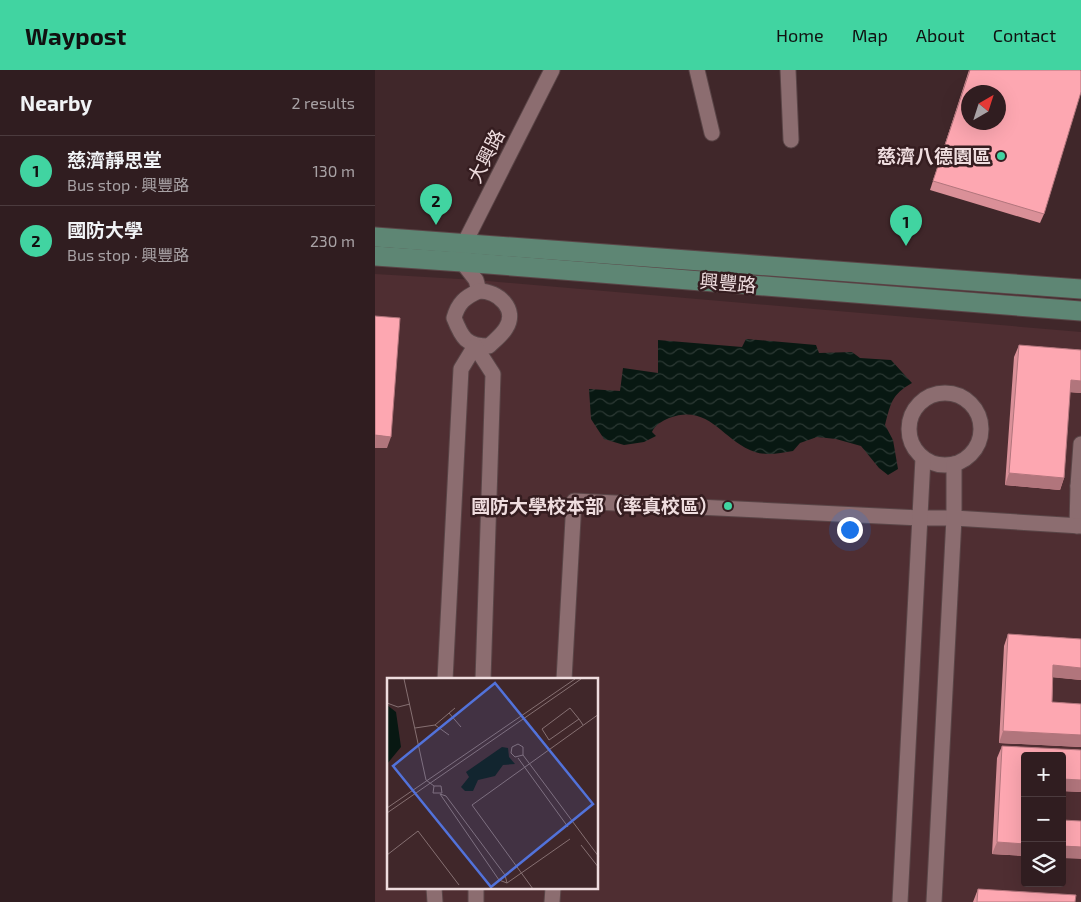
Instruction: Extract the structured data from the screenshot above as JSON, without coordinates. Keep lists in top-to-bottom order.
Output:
{
  "streets": {
    "main road": ["興豐路"],
    "street": ["大興路"]
  },
  "crossings": [
    ["大興路", "興豐路"]
  ],
  "places": ["慈濟八德園區", "國防大學校本部（率真校區）"],
  "north": "top right",
  "page": {
    "header": "Waypost",
    "nav": [
      "Home",
      "Map",
      "About",
      "Contact"
    ],
    "heading": ["Nearby", "2 results"],
    "list": [
      {
        "mark": "1",
        "name": "慈濟靜思堂",
        "note": "Bus stop · 興豐路",
        "value": "130 m"
      },
      {
        "mark": "2",
        "name": "國防大學",
        "note": "Bus stop · 興豐路",
        "value": "230 m"
      }
    ],
    "pins": ["2", "1"],
    "map_buttons": ["+", "−"]
  }
}
